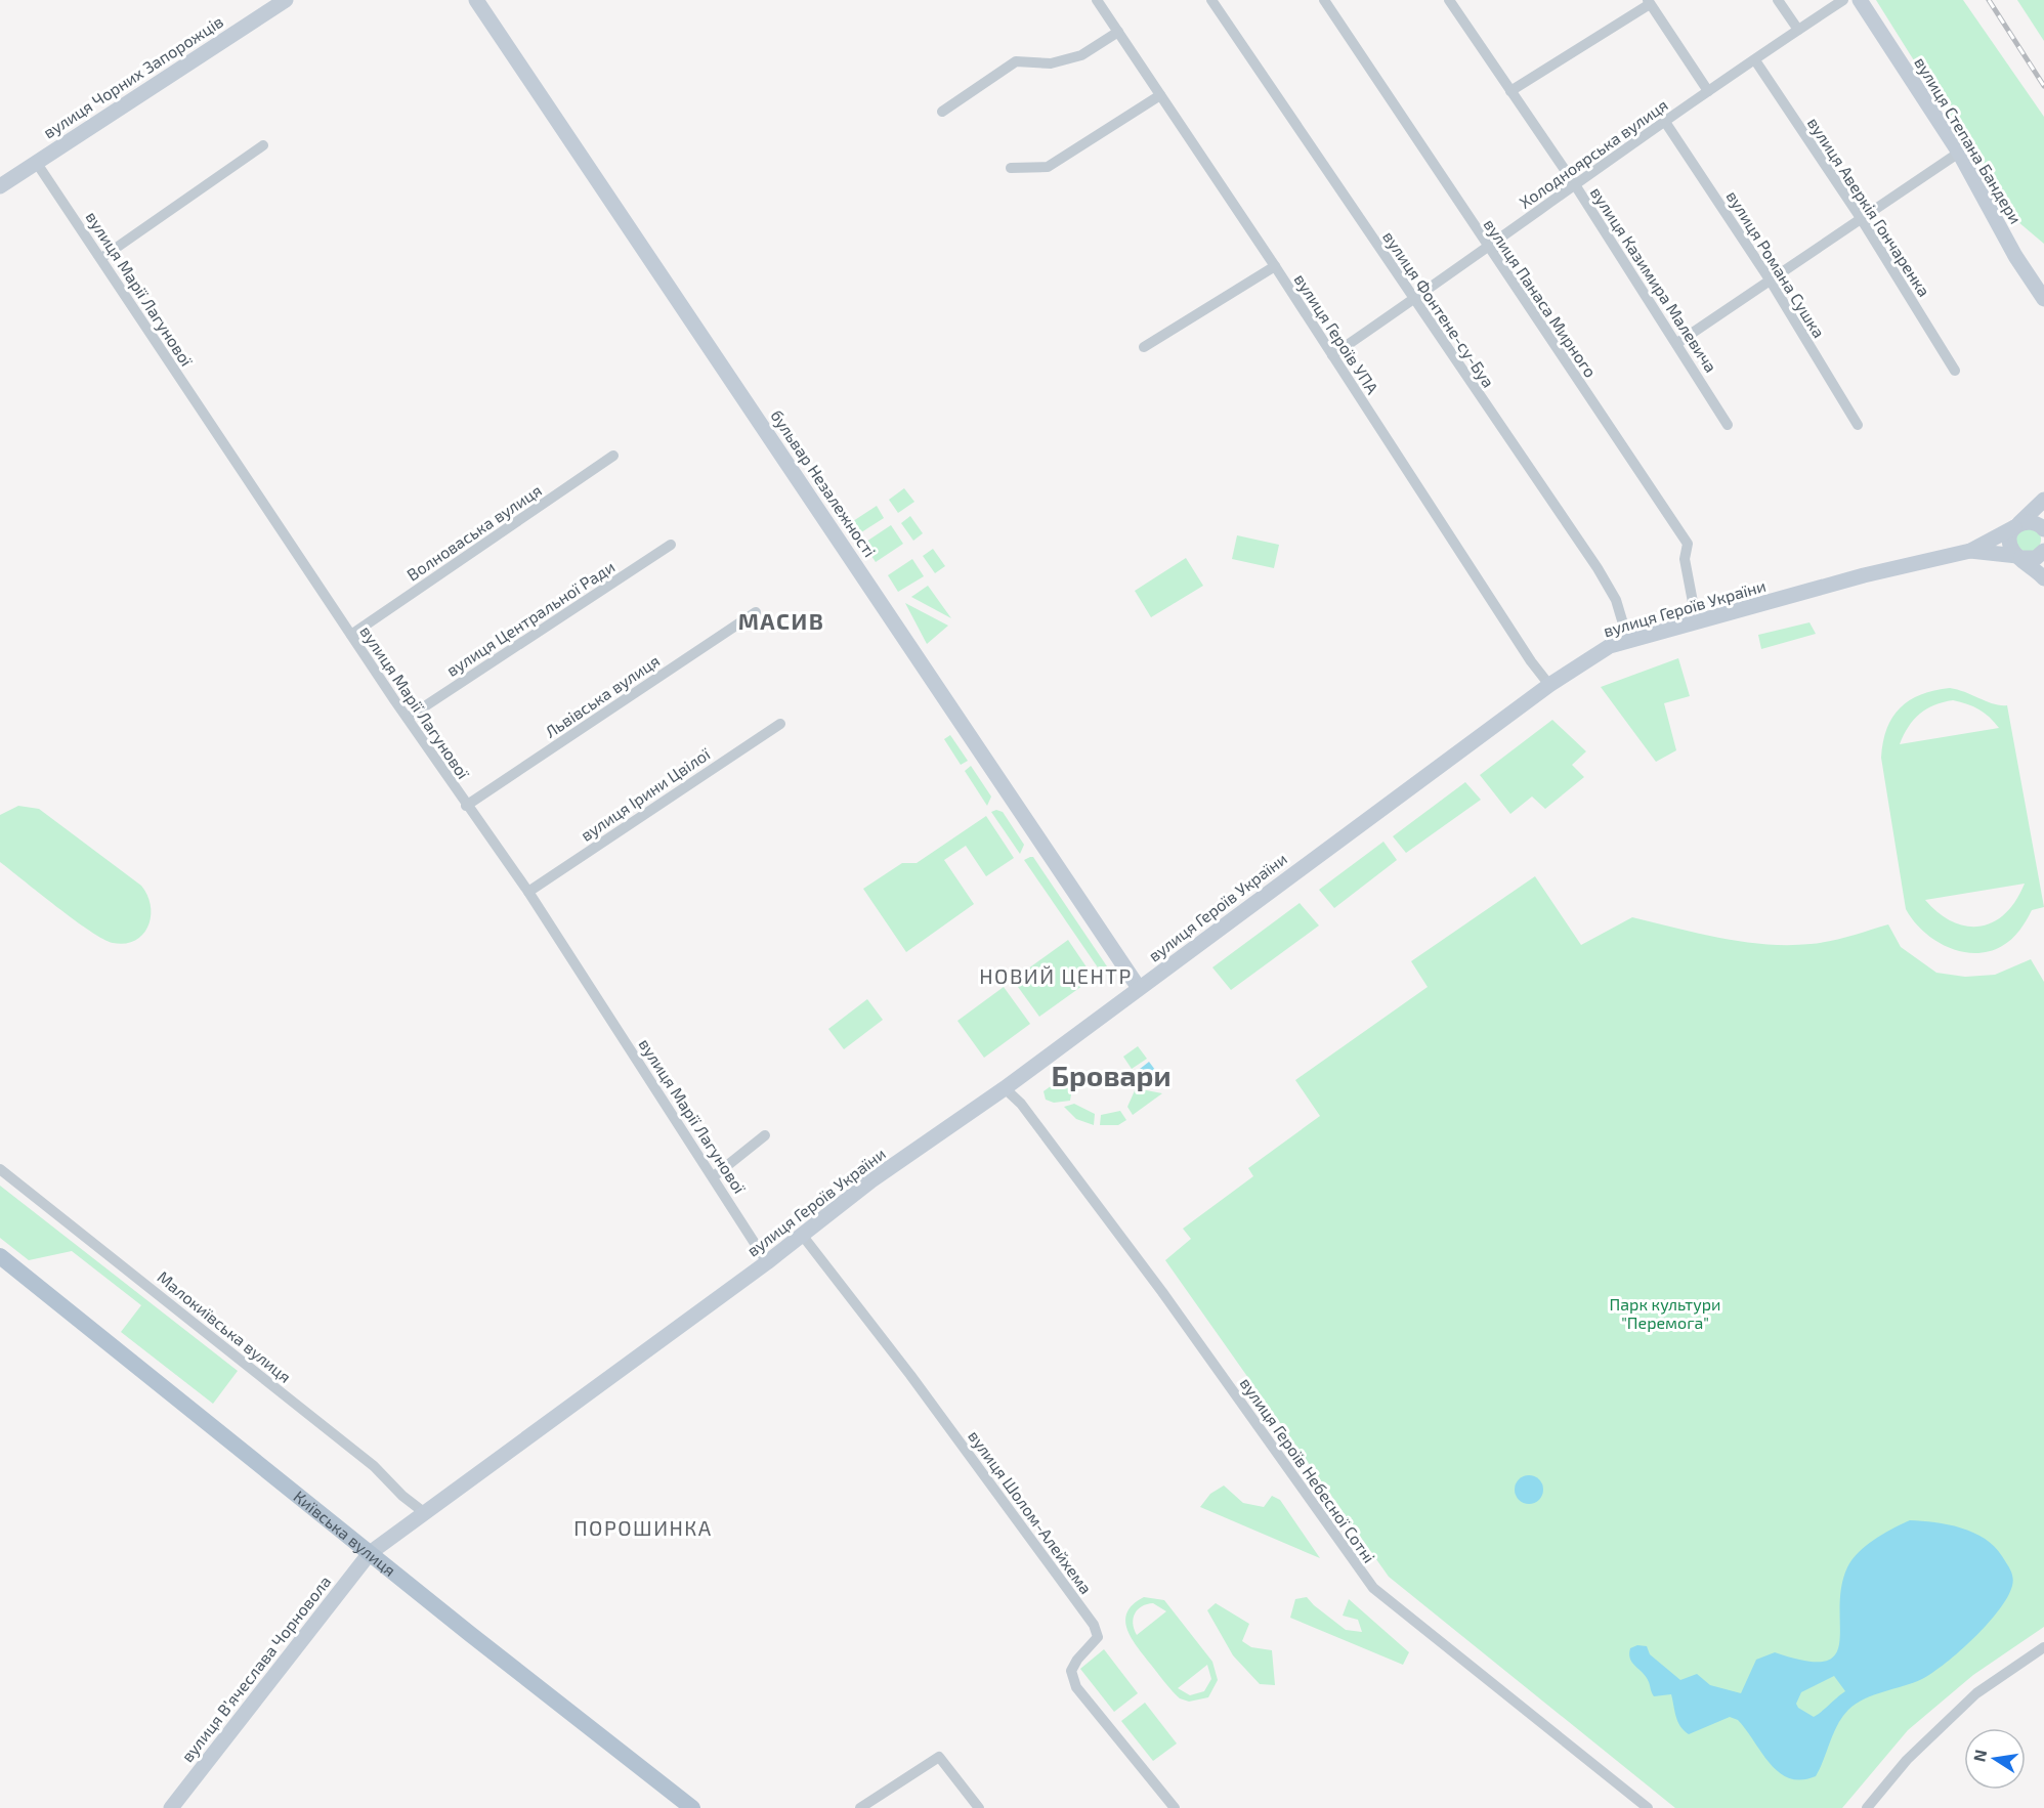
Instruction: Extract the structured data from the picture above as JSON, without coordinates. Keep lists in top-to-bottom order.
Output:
{
  "streets": {
    "main road": [
      "вулиця Чорних Запорожців",
      "вулиця Степана Бандери",
      "бульвар Незалежності",
      "вулиця Героїв України",
      "Київська вулиця",
      "вулиця Вʼячеслава Чорновола"
    ],
    "street": [
      "Холодноярська вулиця",
      "вулиця Аверкія Гончаренка",
      "вулиця Романа Сушка",
      "вулиця Казимира Малевича",
      "вулиця Марії Лагунової",
      "вулиця Панаса Мирного",
      "вулиця Фонтене-су-Буа",
      "вулиця Героїв УПА",
      "Волноваська вулиця",
      "вулиця Центральної Ради",
      "Львівська вулиця",
      "вулиця Ірини Цвілої",
      "Малокиївська вулиця",
      "вулиця Героїв Небесної Сотні",
      "вулиця Шолом-Алейхема"
    ]
  },
  "crossings": [
    ["вулиця Чорних Запорожців", "вулиця Марії Лагунової"],
    ["Холодноярська вулиця", "вулиця Аверкія Гончаренка"],
    ["Холодноярська вулиця", "вулиця Романа Сушка"],
    ["Холодноярська вулиця", "вулиця Казимира Малевича"],
    ["Холодноярська вулиця", "вулиця Панаса Мирного"],
    ["Холодноярська вулиця", "вулиця Фонтене-су-Буа"],
    ["Холодноярська вулиця", "вулиця Героїв УПА"],
    ["вулиця Марії Лагунової", "Волноваська вулиця"],
    ["вулиця Марії Лагунової", "вулиця Героїв України"],
    ["вулиця Марії Лагунової", "вулиця Центральної Ради"],
    ["вулиця Марії Лагунової", "Львівська вулиця"],
    ["вулиця Марії Лагунової", "вулиця Ірини Цвілої"],
    ["вулиця Панаса Мирного", "вулиця Героїв України"],
    ["вулиця Фонтене-су-Буа", "вулиця Героїв України"],
    ["вулиця Героїв УПА", "вулиця Героїв України"],
    ["бульвар Незалежності", "вулиця Героїв України"],
    ["вулиця Героїв України", "Малокиївська вулиця"],
    ["вулиця Героїв України", "вулиця Героїв Небесної Сотні"],
    ["вулиця Героїв України", "вулиця Шолом-Алейхема"],
    ["вулиця Героїв України", "Київська вулиця"],
    ["вулиця Героїв України", "вулиця Вʼячеслава Чорновола"],
    ["Київська вулиця", "вулиця Вʼячеслава Чорновола"]
  ],
  "districts": [
    "МАСИВ",
    "НОВИЙ ЦЕНТР",
    "Бровари",
    "ПОРОШИНКА"
  ],
  "parks": ["Парк культури \"Перемога\""],
  "north": "left"
}
